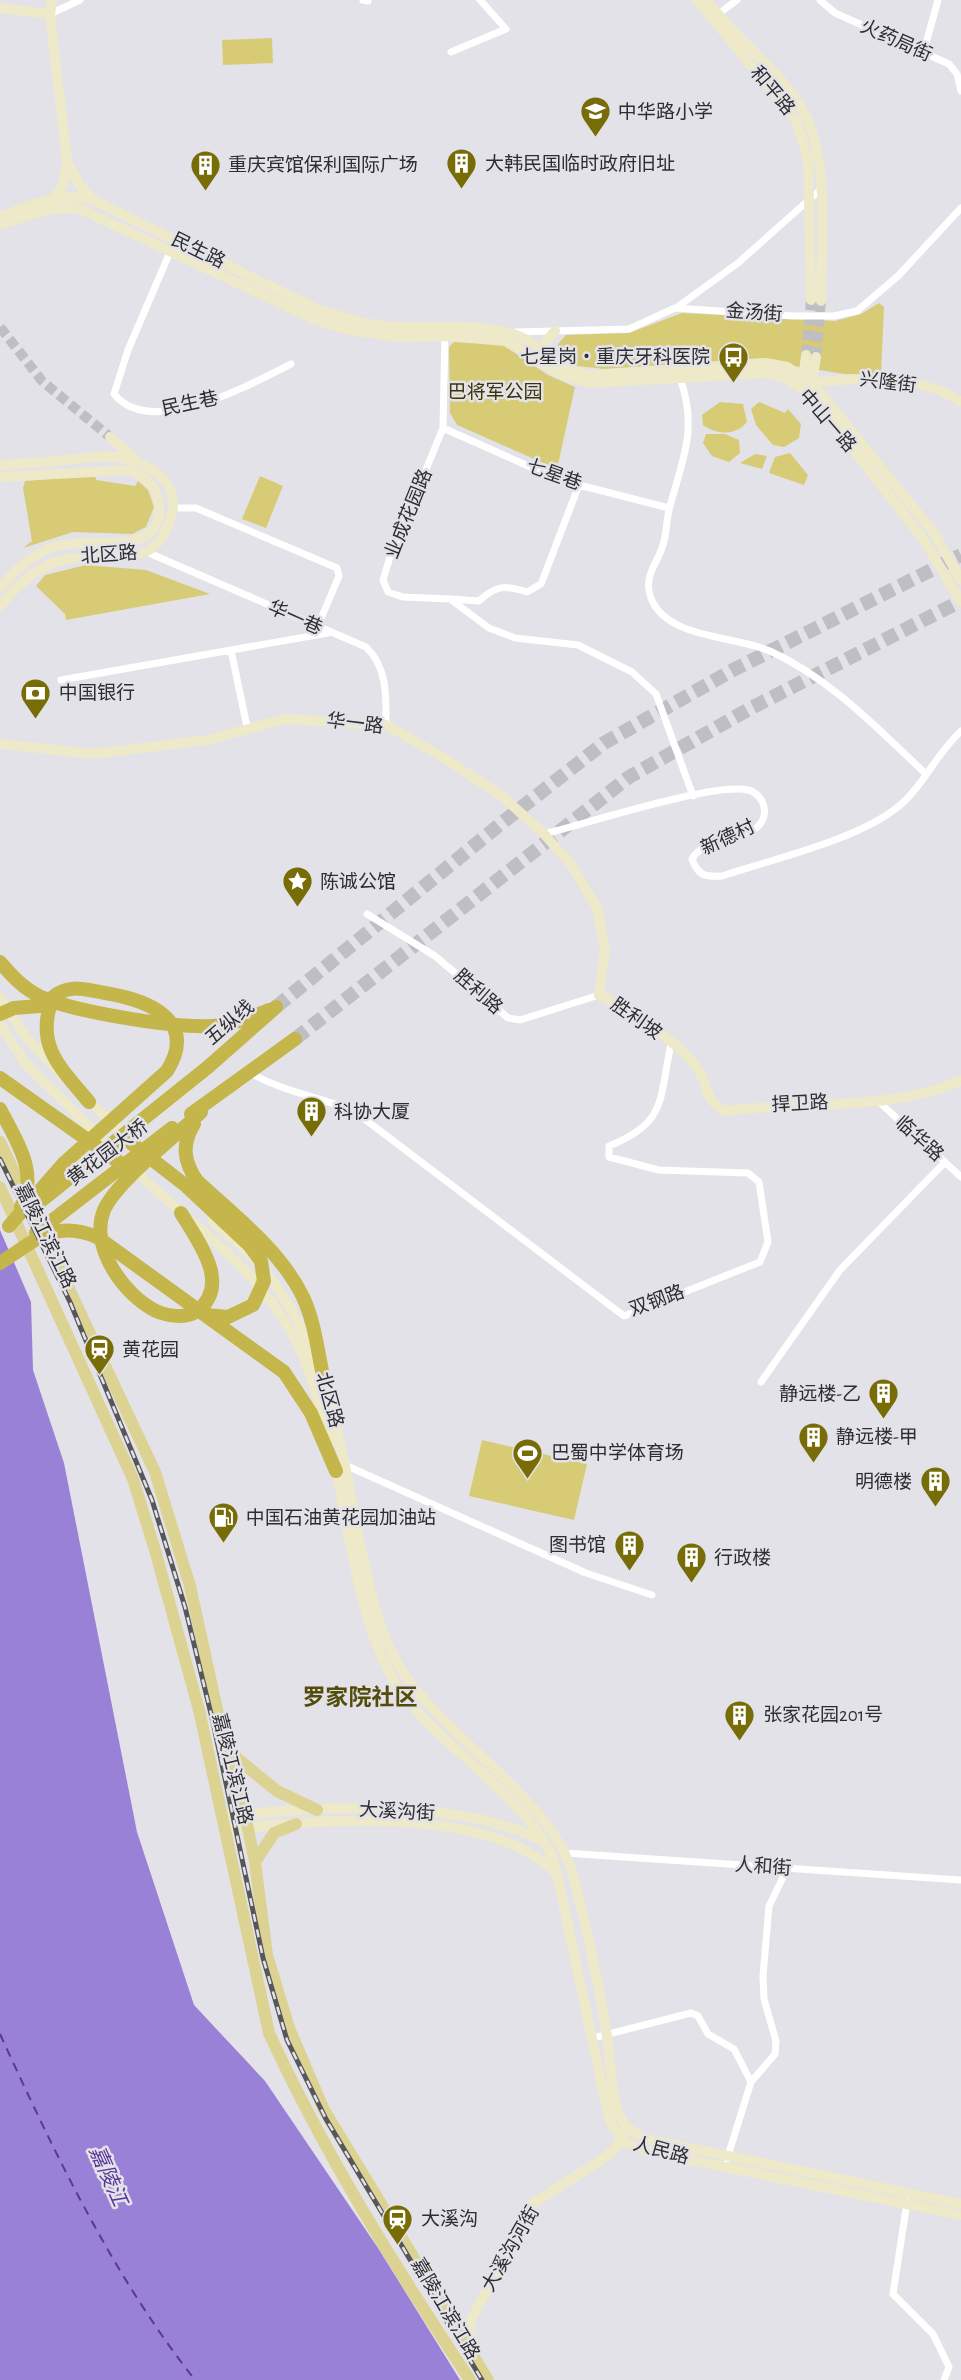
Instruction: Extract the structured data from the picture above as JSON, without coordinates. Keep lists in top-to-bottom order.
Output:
{
  "streets": {
    "highway": ["五纵线", "黄花园大桥"],
    "main road": [
      "和平路",
      "民生路",
      "兴隆街",
      "中山一路",
      "北区路",
      "华一路",
      "胜利坡",
      "捍卫路",
      "嘉陵江滨江路",
      "大溪沟街",
      "人民路",
      "大溪沟河街"
    ],
    "street": [
      "火药局街",
      "金汤街",
      "民生巷",
      "七星巷",
      "业成花园路",
      "华一巷",
      "新德村",
      "胜利路",
      "临华路",
      "双钢路",
      "人和街"
    ]
  },
  "crossings": [
    ["民生路", "金汤街"],
    ["民生路", "民生巷"],
    ["民生路", "中山一路"],
    ["民生路", "业成花园路"],
    ["金汤街", "中山一路"],
    ["兴隆街", "中山一路"],
    ["七星巷", "业成花园路"],
    ["北区路", "华一巷"],
    ["北区路", "大溪沟街"],
    ["北区路", "人和街"],
    ["北区路", "人民路"],
    ["华一巷", "华一路"],
    ["华一路", "新德村"],
    ["华一路", "胜利路"],
    ["华一路", "胜利坡"],
    ["胜利路", "胜利坡"],
    ["胜利坡", "捍卫路"],
    ["胜利坡", "双钢路"],
    ["五纵线", "黄花园大桥"],
    ["捍卫路", "临华路"],
    ["捍卫路", "双钢路"],
    ["黄花园大桥", "双钢路"],
    ["嘉陵江滨江路", "大溪沟街"],
    ["嘉陵江滨江路", "大溪沟河街"],
    ["大溪沟街", "人和街"],
    ["大溪沟街", "人民路"],
    ["人和街", "人民路"],
    ["人民路", "大溪沟河街"]
  ],
  "districts": ["罗家院社区"],
  "water": ["嘉陵江"],
  "parks": ["巴将军公园"],
  "places": {
    "school or university": ["中华路小学"],
    "building": [
      "大韩民国临时政府旧址",
      "重庆宾馆保利国际广场",
      "科协大厦",
      "静远楼-乙",
      "静远楼-甲",
      "明德楼",
      "图书馆",
      "行政楼",
      "张家花园201号"
    ],
    "bus stop": ["七星岗‧重庆牙科医院"],
    "bank": ["中国银行"],
    "place": ["陈诚公馆"],
    "station": ["黄花园", "大溪沟"],
    "sports": ["巴蜀中学体育场"],
    "fuel station": ["中国石油黄花园加油站"]
  }
}
